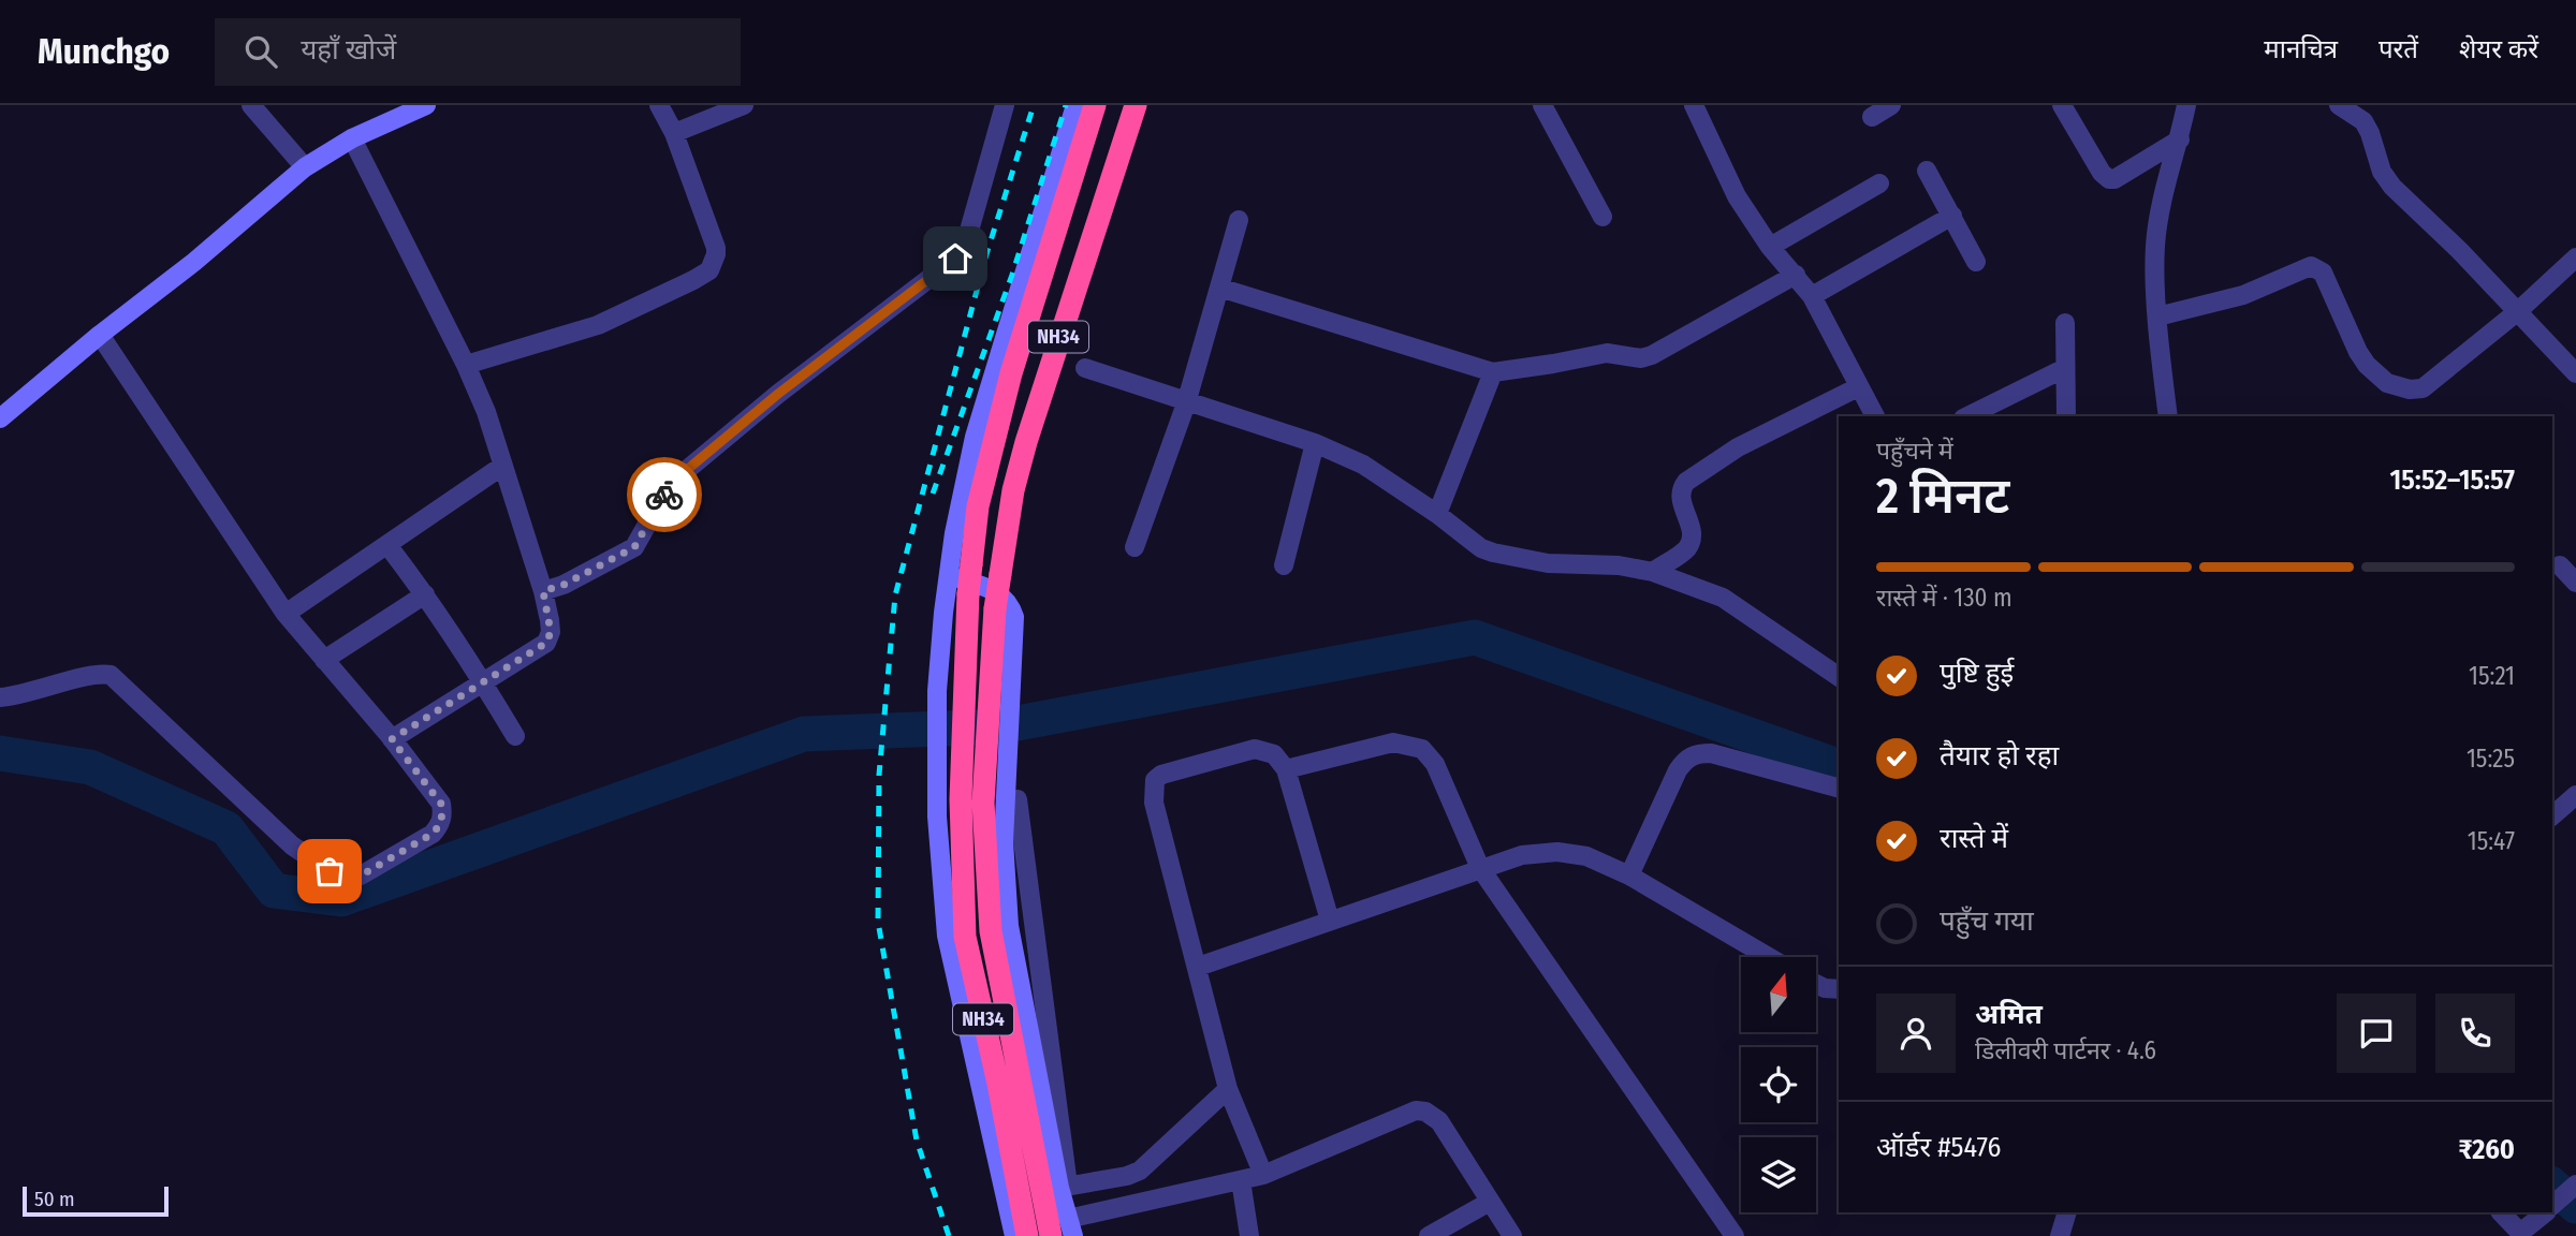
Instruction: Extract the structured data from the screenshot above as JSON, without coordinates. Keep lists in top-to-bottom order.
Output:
{
  "streets": {
    "highway": ["NH34"]
  },
  "scale_bar": "50 m",
  "north": "top",
  "page": {
    "header": "Munchgo",
    "search": "यहाँ खोजें",
    "nav": ["मानचित्र", "परतें", "शेयर करें"],
    "heading": ["2 मिनट", "पहुँचने में", "15:52–15:57"],
    "panel": [
      "अमित",
      "डिलीवरी पार्टनर · 4.6",
      "ऑर्डर #5476",
      "₹260"
    ],
    "bar": "रास्ते में · 130 m",
    "list": [
      ["पुष्टि हुई", "15:21"],
      ["तैयार हो रहा", "15:25"],
      ["रास्ते में", "15:47"],
      "पहुँच गया"
    ],
    "scale": "50 m"
  }
}
